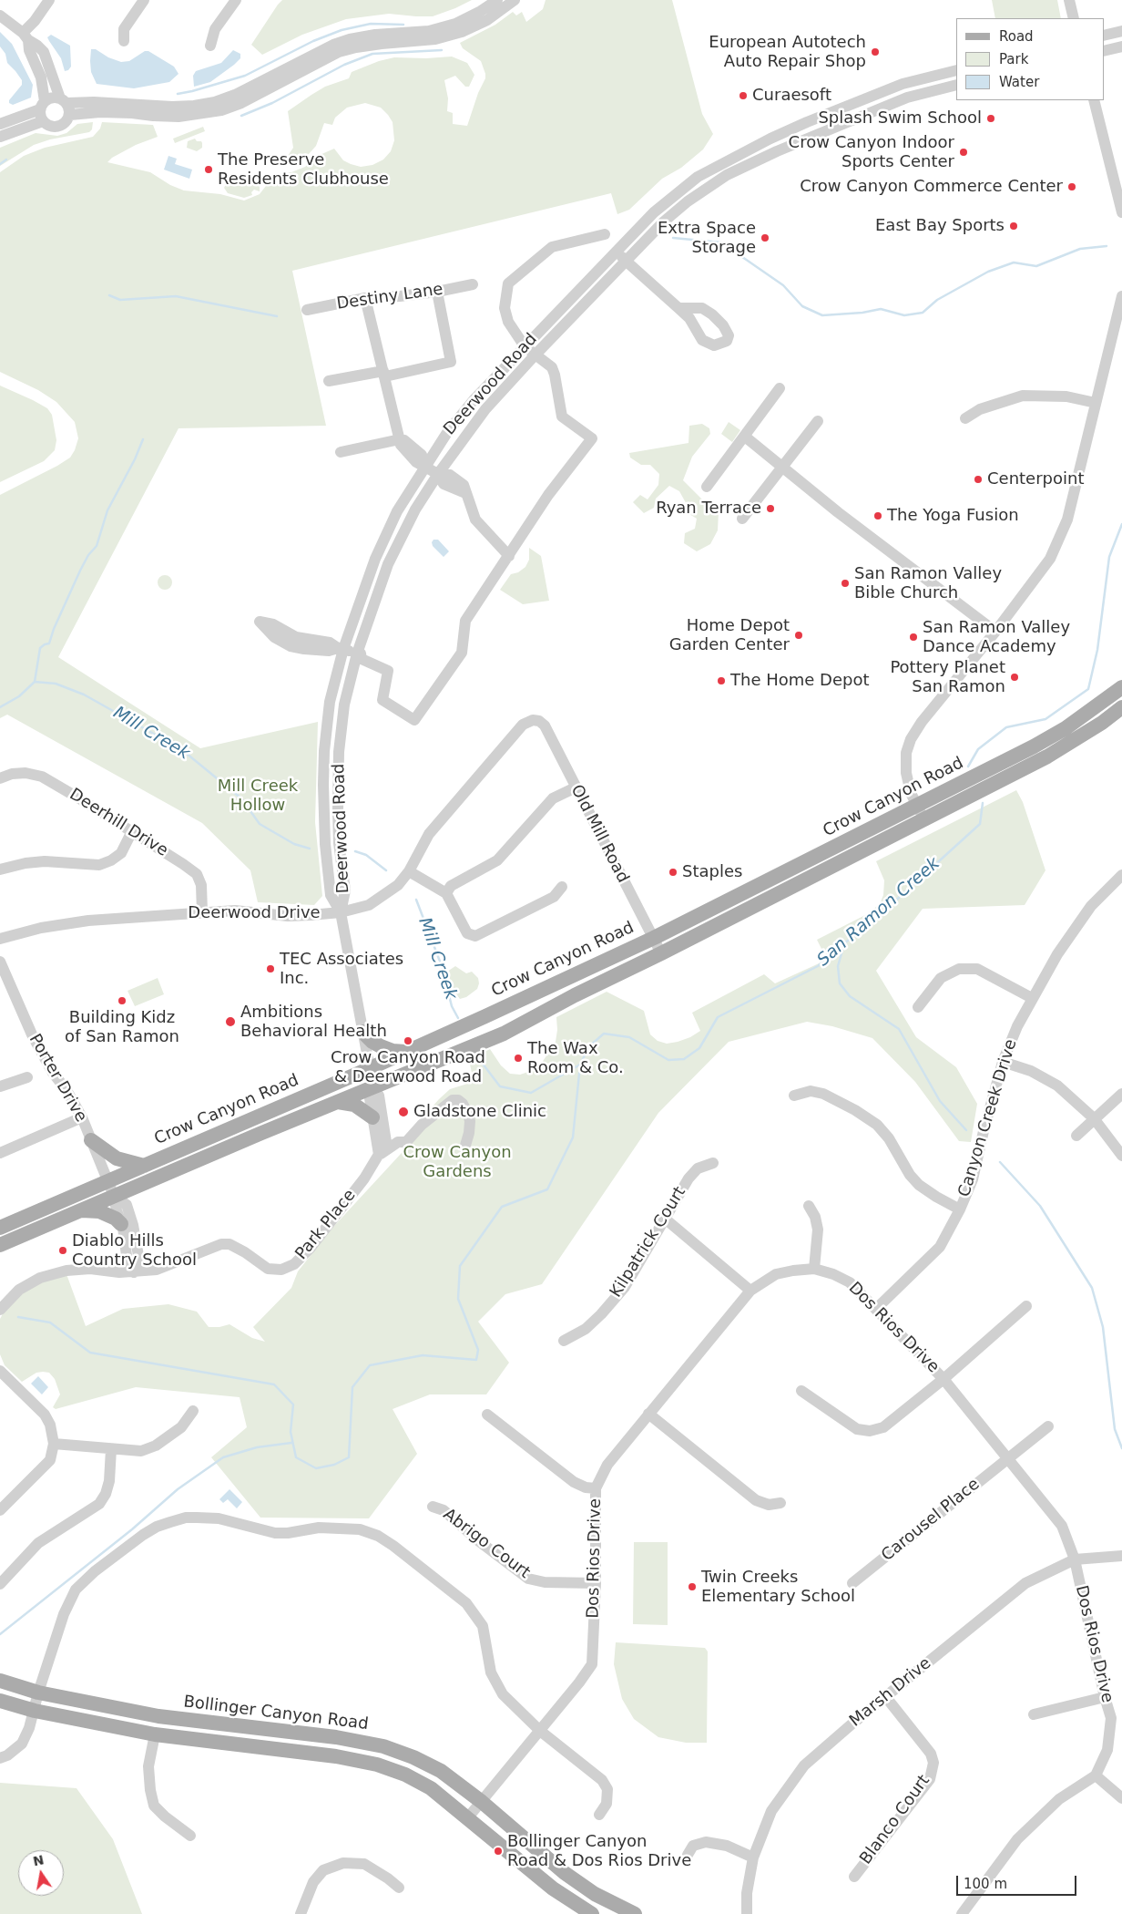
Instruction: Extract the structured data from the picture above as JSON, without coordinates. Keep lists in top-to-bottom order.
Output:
{
  "streets": {
    "main road": ["Crow Canyon Road", "Bollinger Canyon Road"],
    "street": [
      "Destiny Lane",
      "Deerwood Road",
      "Deerhill Drive",
      "Old Mill Road",
      "Deerwood Drive",
      "Porter Drive",
      "Canyon Creek Drive",
      "Park Place",
      "Kilpatrick Court",
      "Dos Rios Drive",
      "Carousel Place",
      "Abrigo Court",
      "Marsh Drive",
      "Blanco Court"
    ]
  },
  "crossings": [
    ["Deerwood Road", "Crow Canyon Road"],
    ["Deerwood Road", "Deerwood Drive"],
    ["Deerwood Road", "Park Place"],
    ["Crow Canyon Road", "Old Mill Road"],
    ["Crow Canyon Road", "Porter Drive"],
    ["Crow Canyon Road", "Park Place"],
    ["Deerhill Drive", "Deerwood Drive"],
    ["Old Mill Road", "Deerwood Drive"],
    ["Canyon Creek Drive", "Dos Rios Drive"],
    ["Dos Rios Drive", "Carousel Place"],
    ["Dos Rios Drive", "Abrigo Court"],
    ["Dos Rios Drive", "Marsh Drive"],
    ["Dos Rios Drive", "Bollinger Canyon Road"],
    ["Marsh Drive", "Blanco Court"]
  ],
  "water": ["Mill Creek", "San Ramon Creek"],
  "parks": ["Mill Creek Hollow", "Crow Canyon Gardens"],
  "places": [
    "European Autotech Auto Repair Shop",
    "Curaesoft",
    "Splash Swim School",
    "Crow Canyon Indoor Sports Center",
    "The Preserve Residents Clubhouse",
    "Crow Canyon Commerce Center",
    "East Bay Sports",
    "Extra Space Storage",
    "Centerpoint",
    "Ryan Terrace",
    "The Yoga Fusion",
    "San Ramon Valley Bible Church",
    "Home Depot Garden Center",
    "San Ramon Valley Dance Academy",
    "Pottery Planet San Ramon",
    "The Home Depot",
    "Staples",
    "TEC Associates Inc.",
    "Building Kidz of San Ramon",
    "Ambitions Behavioral Health",
    "Crow Canyon Road & Deerwood Road",
    "The Wax Room & Co.",
    "Gladstone Clinic",
    "Diablo Hills Country School",
    "Twin Creeks Elementary School",
    "Bollinger Canyon Road & Dos Rios Drive"
  ],
  "legend": ["Road", "Park", "Water"],
  "scale_bar": "100 m",
  "north": "top"
}
